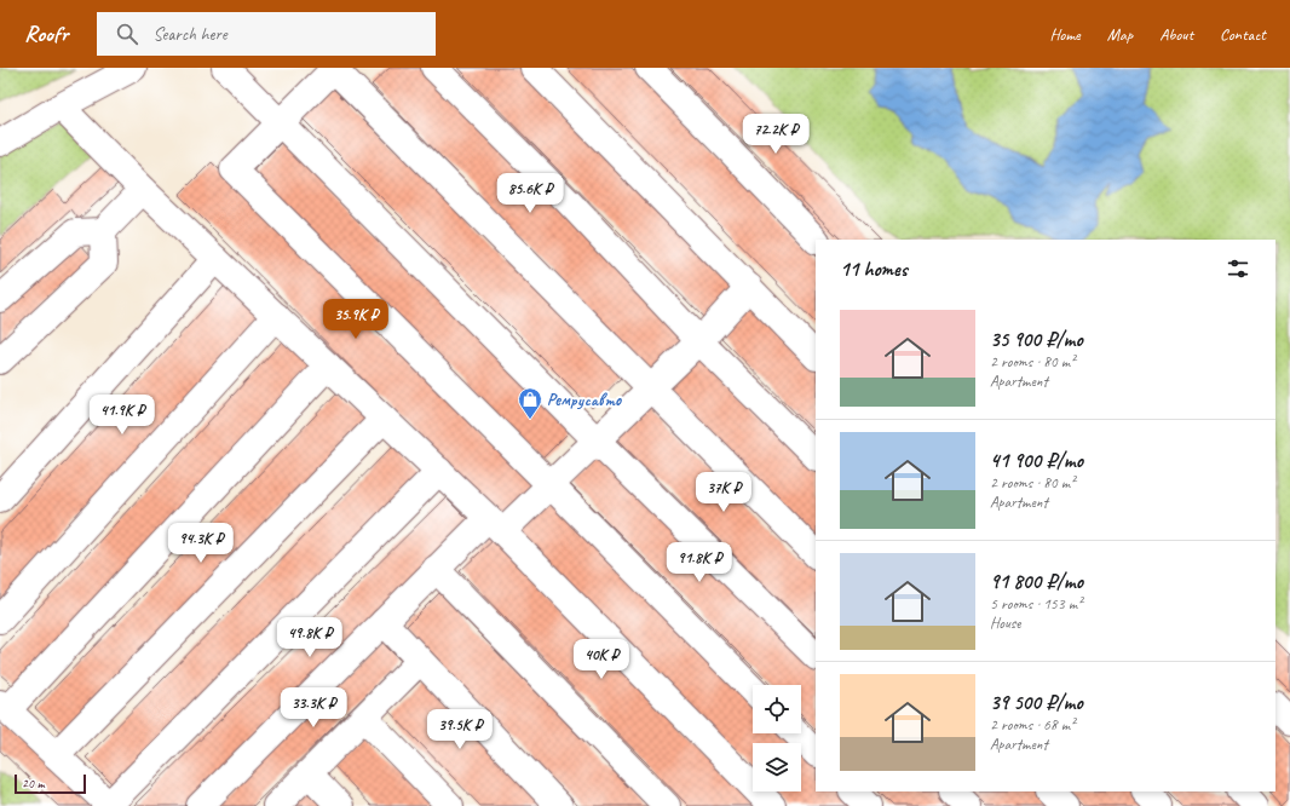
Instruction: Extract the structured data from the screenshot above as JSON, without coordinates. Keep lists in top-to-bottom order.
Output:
{
  "places": {
    "shop": ["Ремрусавто"]
  },
  "scale_bar": "20 m",
  "page": {
    "header": "Roofr",
    "search": "Search here",
    "nav": [
      "Home",
      "Map",
      "About",
      "Contact"
    ],
    "price": [
      "72.2K ₽",
      "85.6K ₽",
      "35.9K ₽",
      "41.9K ₽",
      "37K ₽",
      "94.3K ₽",
      "91.8K ₽",
      "49.8K ₽",
      "40K ₽",
      "33.3K ₽",
      "39.5K ₽"
    ],
    "heading": "11 homes",
    "list": [
      {
        "name": "35 900 ₽/mo",
        "note": "2 rooms · 80 m² · Apartment"
      },
      {
        "name": "41 900 ₽/mo",
        "note": "2 rooms · 80 m² · Apartment"
      },
      {
        "name": "91 800 ₽/mo",
        "note": "5 rooms · 153 m² · House"
      },
      {
        "name": "39 500 ₽/mo",
        "note": "2 rooms · 68 m² · Apartment"
      }
    ],
    "scale": "20 m"
  }
}
